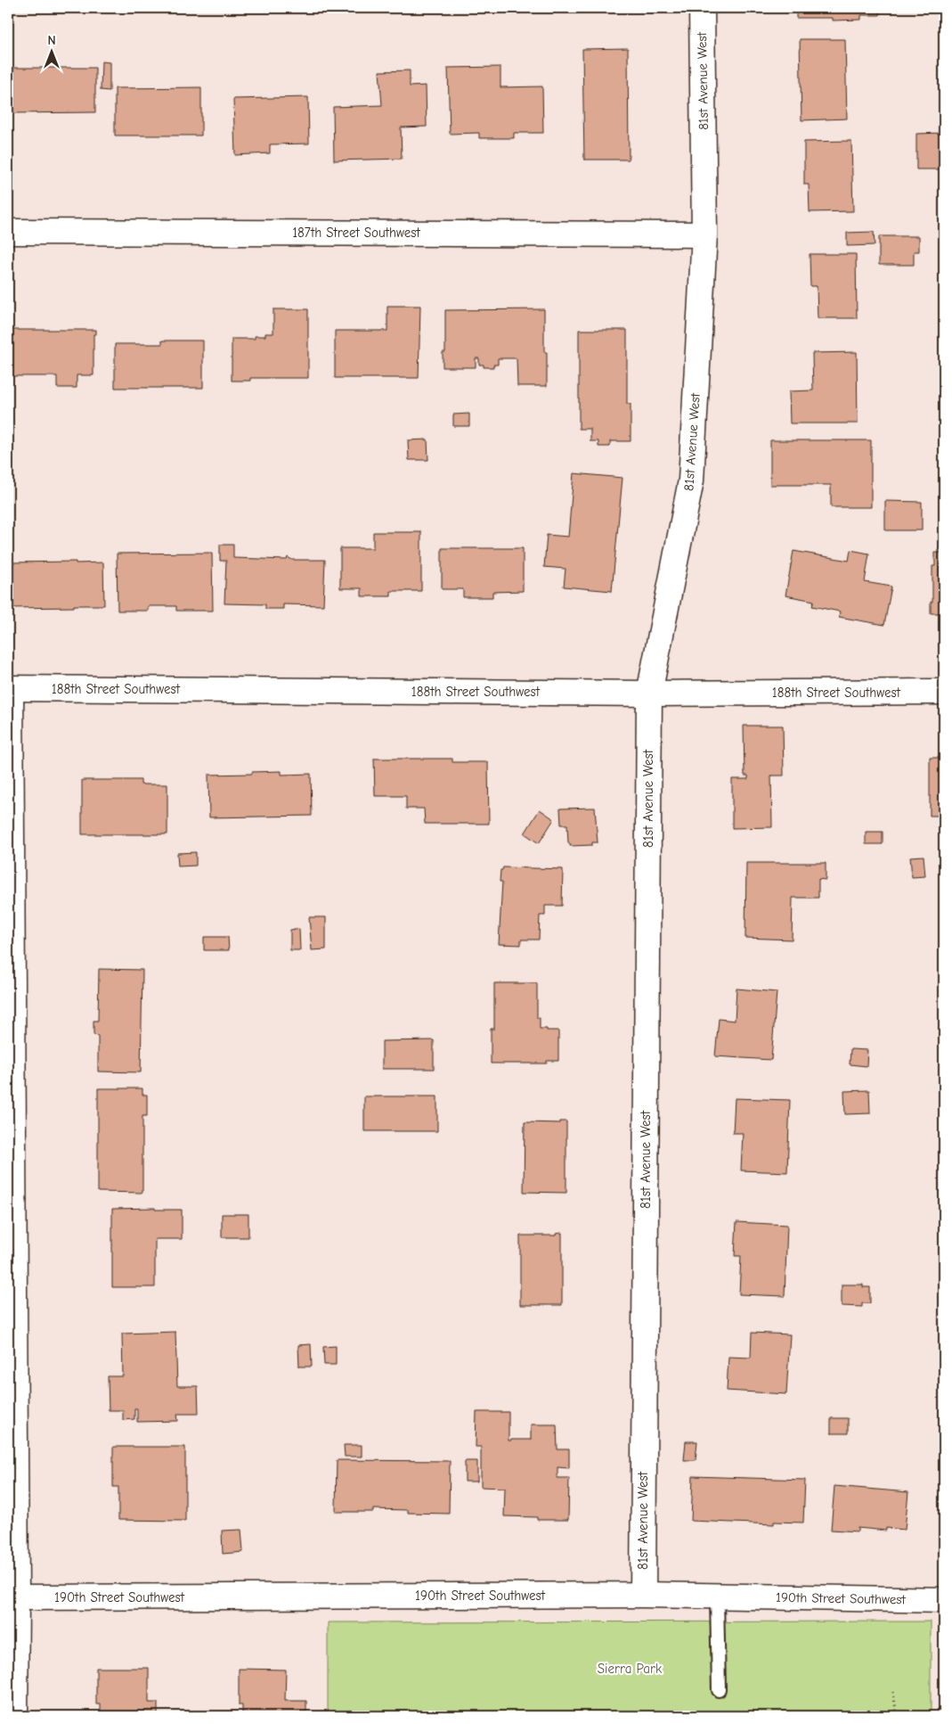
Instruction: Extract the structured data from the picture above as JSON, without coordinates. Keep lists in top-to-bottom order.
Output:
{
  "streets": {
    "street": [
      "81st Avenue West",
      "187th Street Southwest",
      "188th Street Southwest",
      "190th Street Southwest"
    ]
  },
  "crossings": [
    ["81st Avenue West", "187th Street Southwest"],
    ["81st Avenue West", "188th Street Southwest"],
    ["81st Avenue West", "190th Street Southwest"]
  ],
  "parks": ["Sierra Park"],
  "north": "top"
}
